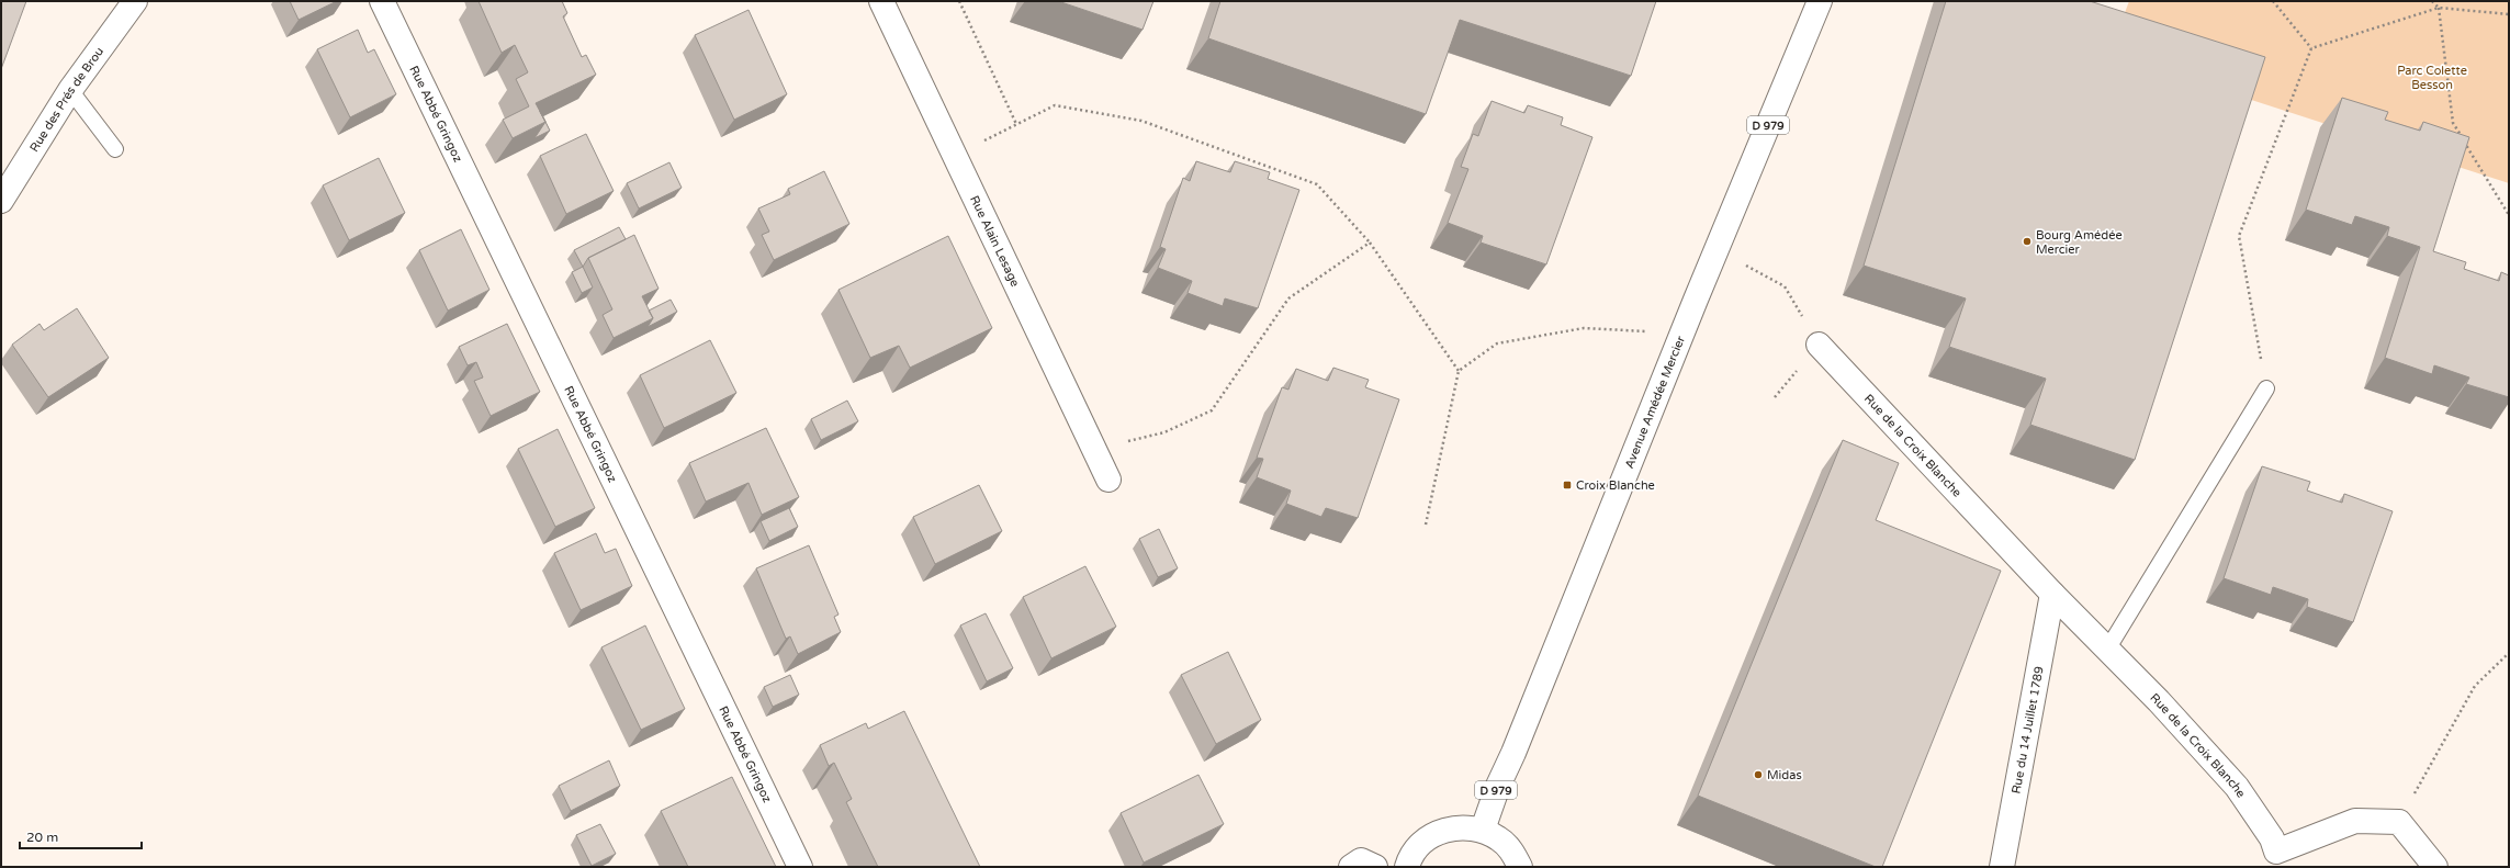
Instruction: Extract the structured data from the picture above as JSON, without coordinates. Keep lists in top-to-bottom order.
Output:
{
  "streets": {
    "street": [
      "Rue des Prés de Brou",
      "Rue Abbé Gringoz",
      "D 979",
      "Rue Alain Lesage",
      "Avenue Amédée Mercier",
      "Rue de la Croix Blanche",
      "Rue du 14 Juillet 1789"
    ]
  },
  "crossings": [
    ["Rue de la Croix Blanche", "Rue du 14 Juillet 1789"]
  ],
  "parks": ["Parc Colette Besson"],
  "places": {
    "other": ["Bourg Amédée Mercier", "Midas"],
    "transit": ["Croix Blanche"]
  },
  "scale_bar": "20 m"
}
